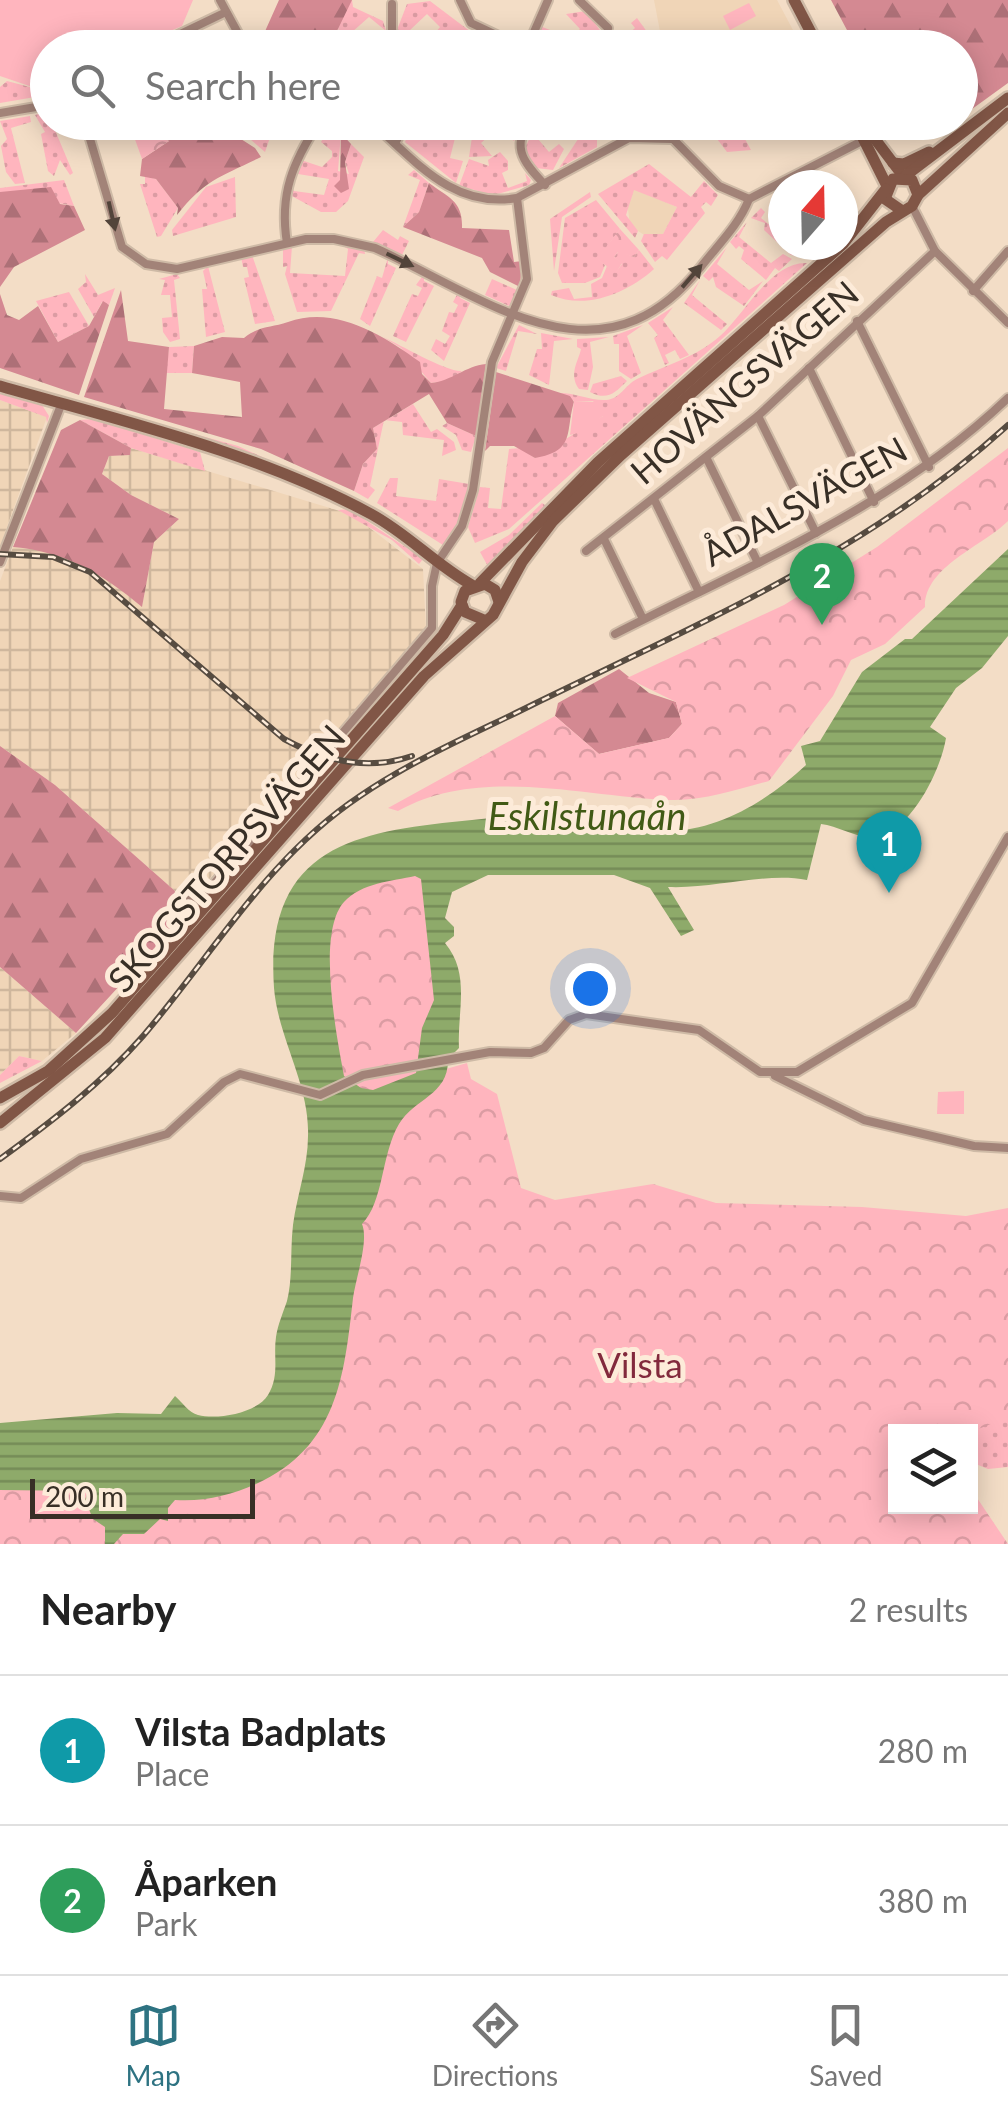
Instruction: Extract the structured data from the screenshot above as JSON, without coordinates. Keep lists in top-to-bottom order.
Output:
{
  "streets": {
    "main road": ["SKOGSTORPSVÄGEN"],
    "street": ["HOVÄNGSVÄGEN", "ÅDALSVÄGEN"]
  },
  "water": ["Eskilstunaån"],
  "parks": ["Vilsta"],
  "scale_bar": "200 m",
  "north": "top",
  "page": {
    "search": "Search here",
    "pins": ["2", "1"],
    "scale": "200 m",
    "heading": ["Nearby", "2 results"],
    "list": [
      {
        "mark": "1",
        "name": "Vilsta Badplats",
        "note": "Place",
        "value": "280 m"
      },
      {
        "mark": "2",
        "name": "Åparken",
        "note": "Park",
        "value": "380 m"
      }
    ],
    "nav": ["Map", "Directions", "Saved"]
  }
}
